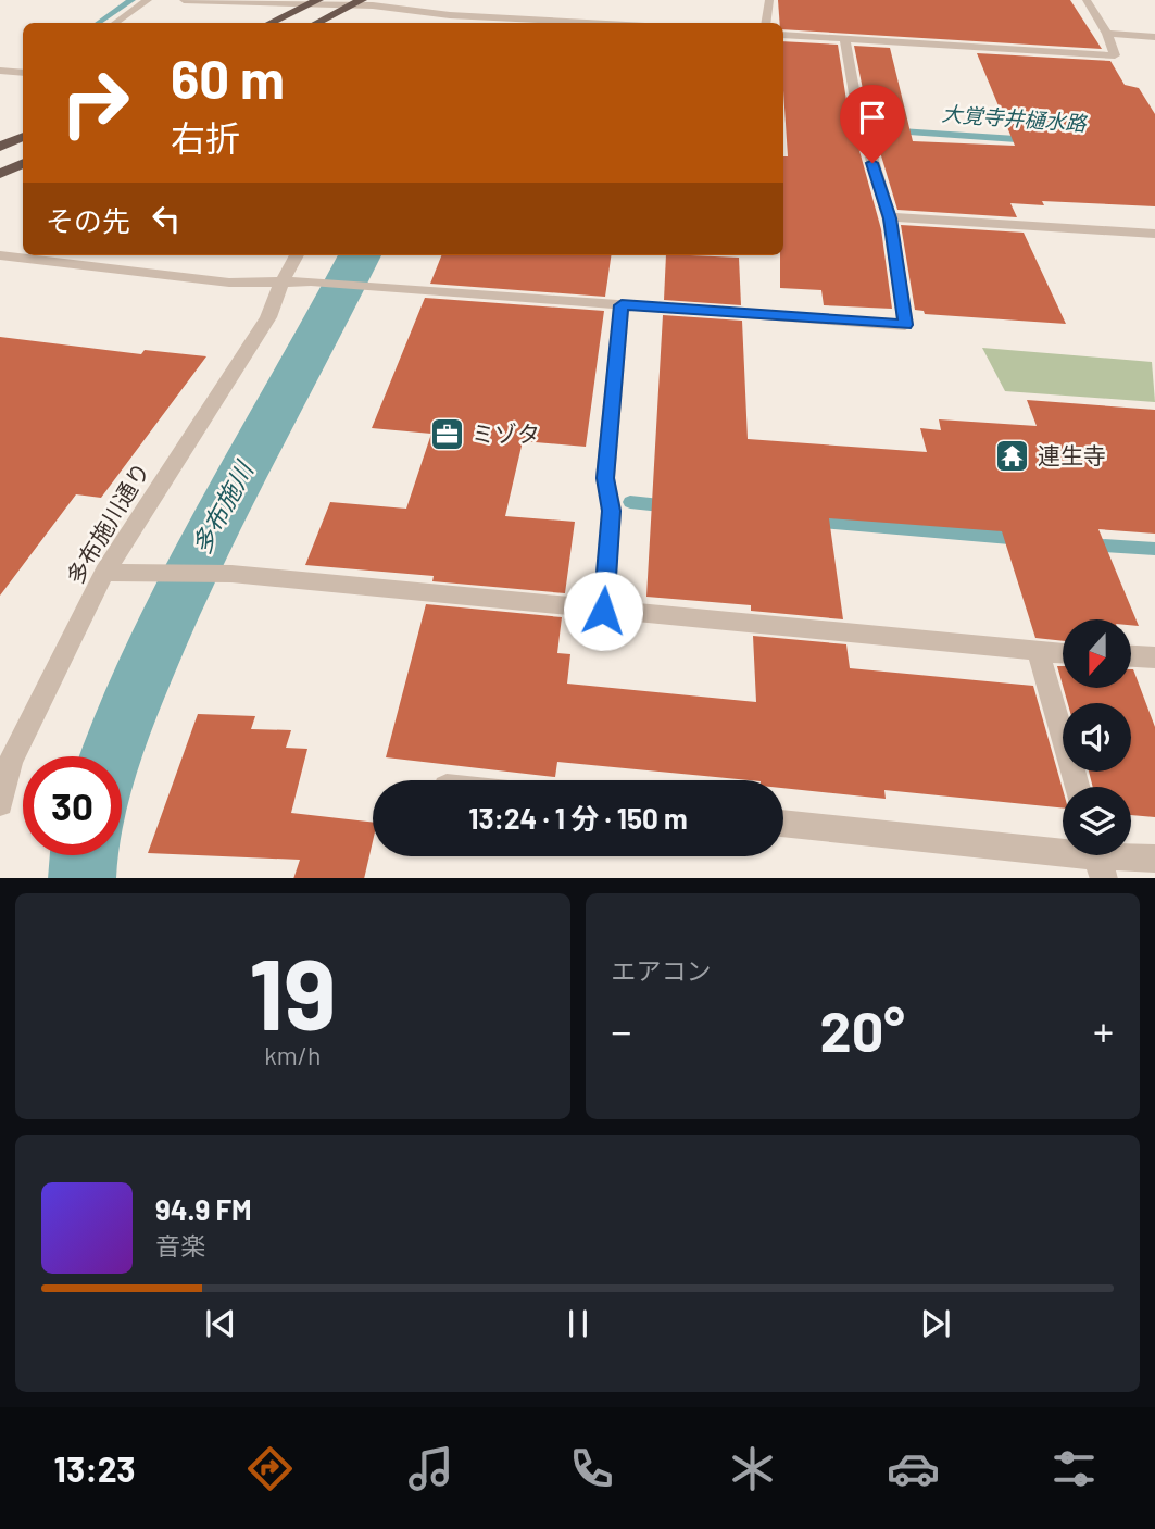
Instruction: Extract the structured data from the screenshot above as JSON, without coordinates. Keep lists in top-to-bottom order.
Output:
{
  "streets": {
    "street": ["多布施川通り"]
  },
  "water": ["大覚寺井樋水路", "多布施川"],
  "places": {
    "office": ["ミゾタ"],
    "temple": ["連生寺"]
  },
  "north": "bottom",
  "page": {
    "turn": ["60 m", "右折"],
    "then": "その先",
    "limit": "30",
    "trip": "13:24 · 1 分 · 150 m",
    "tile": [
      ["19", "km/h"],
      "エアコン"
    ],
    "heat": ["−", "20°", "+"],
    "song": ["94.9 FM", "音楽"],
    "tabs": "13:23"
  }
}
